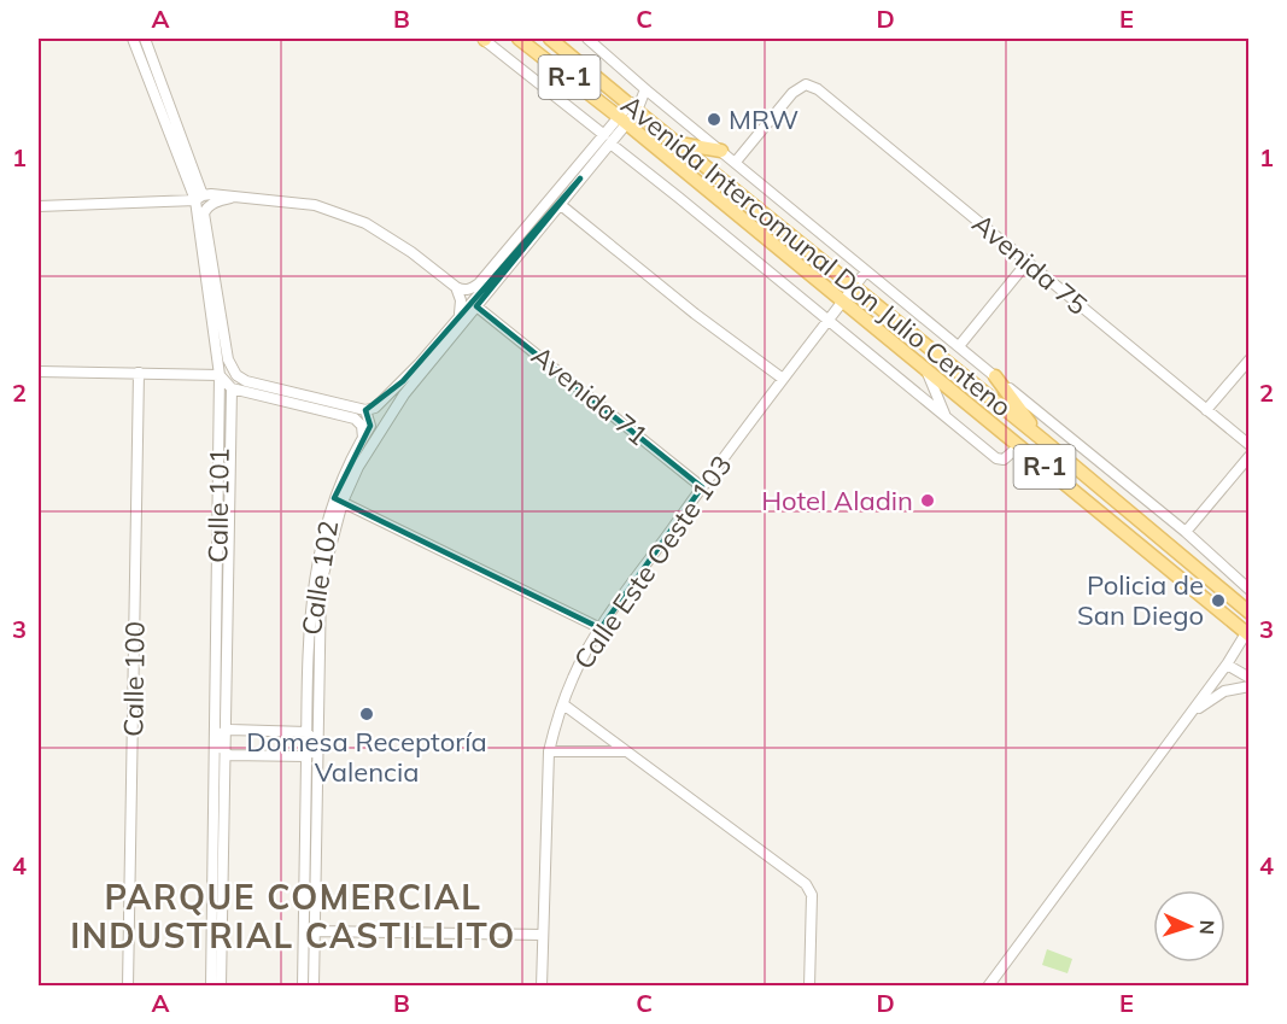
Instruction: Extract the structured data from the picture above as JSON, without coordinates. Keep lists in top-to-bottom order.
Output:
{
  "streets": {
    "main road": ["R-1", "Avenida Intercomunal Don Julio Centeno"],
    "street": [
      "Avenida 75",
      "Avenida 71",
      "Calle 101",
      "Calle Este Oeste 103",
      "Calle 102",
      "Calle 100"
    ]
  },
  "crossings": [
    ["Avenida Intercomunal Don Julio Centeno", "Avenida 75"],
    ["Avenida Intercomunal Don Julio Centeno", "Calle Este Oeste 103"],
    ["Avenida Intercomunal Don Julio Centeno", "Calle 102"],
    ["Avenida 71", "Calle Este Oeste 103"],
    ["Avenida 71", "Calle 102"],
    ["Calle 101", "Calle 102"]
  ],
  "districts": ["PARQUE COMERCIAL INDUSTRIAL CASTILLITO"],
  "places": [
    "MRW",
    "Hotel Aladin",
    "Policia de San Diego",
    "Domesa Receptoría Valencia"
  ],
  "north": "right",
  "grid": {
    "columns": [
      "A",
      "B",
      "C",
      "D",
      "E"
    ],
    "rows": [
      "1",
      "2",
      "3",
      "4"
    ]
  }
}
